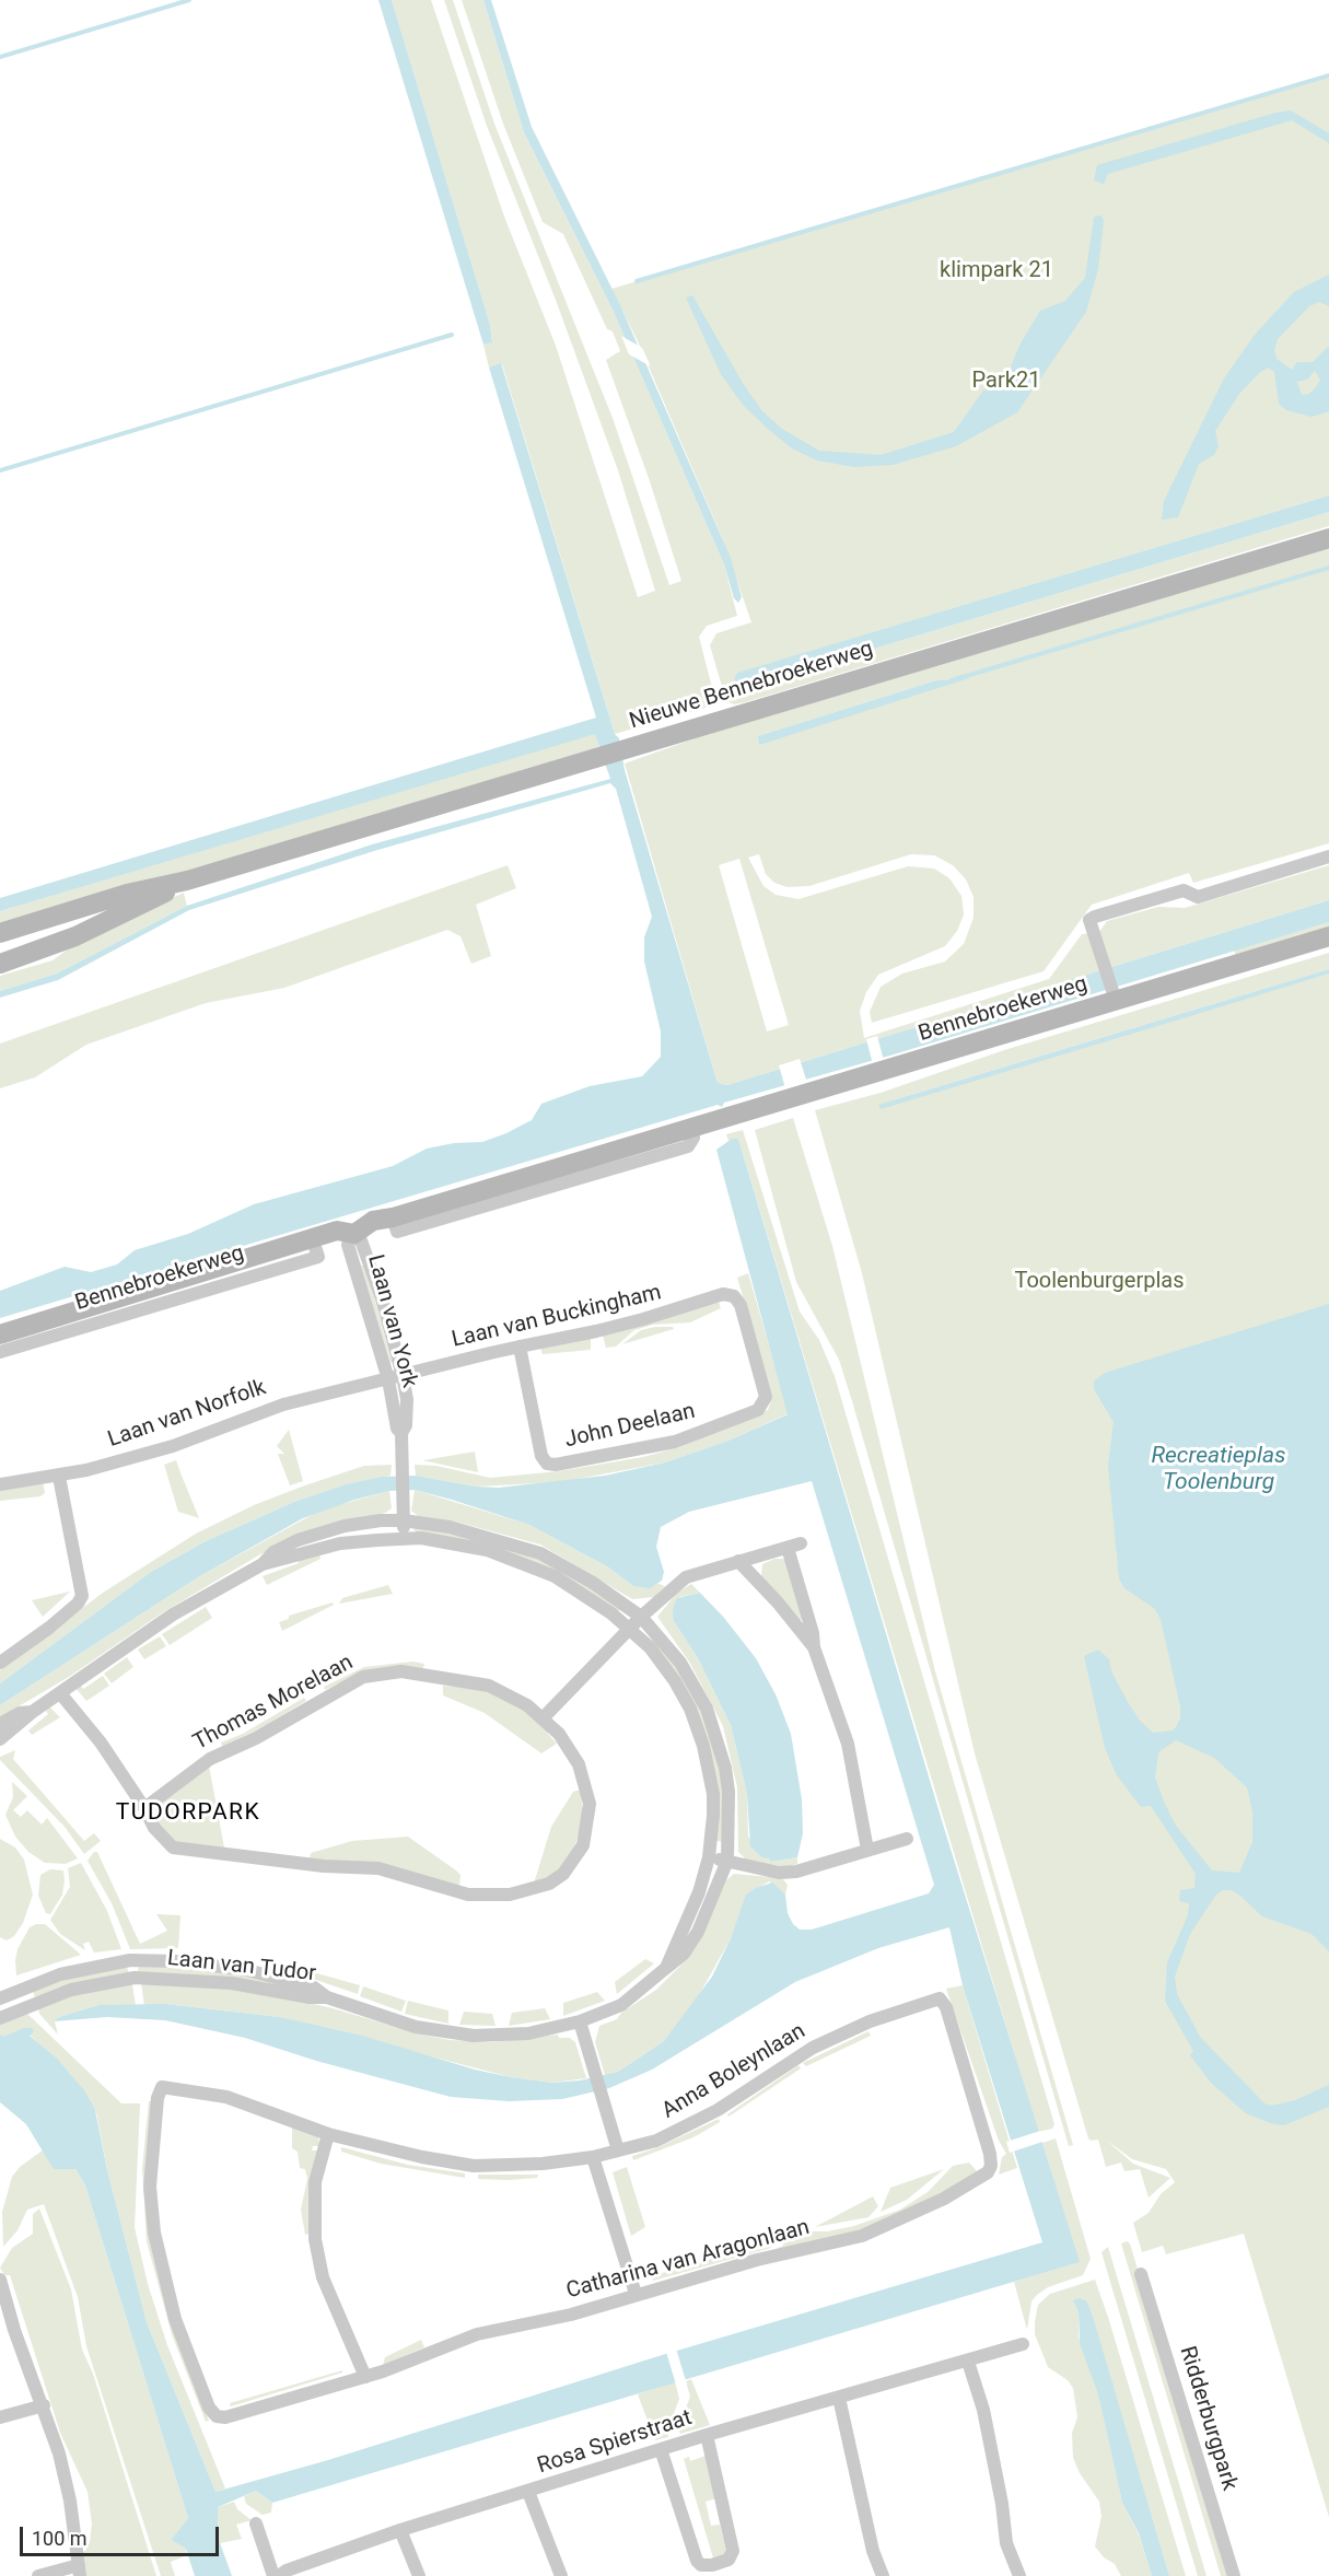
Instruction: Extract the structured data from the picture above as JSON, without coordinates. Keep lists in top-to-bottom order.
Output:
{
  "streets": {
    "main road": ["Nieuwe Bennebroekerweg", "Bennebroekerweg"],
    "street": [
      "Laan van Buckingham",
      "Laan van York",
      "Laan van Norfolk",
      "John Deelaan",
      "Thomas Morelaan",
      "Laan van Tudor",
      "Anna Boleynlaan",
      "Catharina van Aragonlaan",
      "Ridderburgpark",
      "Rosa Spierstraat"
    ]
  },
  "crossings": [
    ["Bennebroekerweg", "Laan van York"],
    ["Laan van Buckingham", "Laan van York"],
    ["Laan van Buckingham", "Laan van Norfolk"],
    ["Laan van Buckingham", "John Deelaan"],
    ["Laan van York", "Laan van Norfolk"],
    ["Laan van York", "Laan van Tudor"],
    ["Thomas Morelaan", "Laan van Tudor"],
    ["Anna Boleynlaan", "Catharina van Aragonlaan"]
  ],
  "districts": ["TUDORPARK"],
  "water": ["Recreatieplas Toolenburg"],
  "parks": ["klimpark 21", "Park21", "Toolenburgerplas"],
  "scale_bar": "100 m"
}
